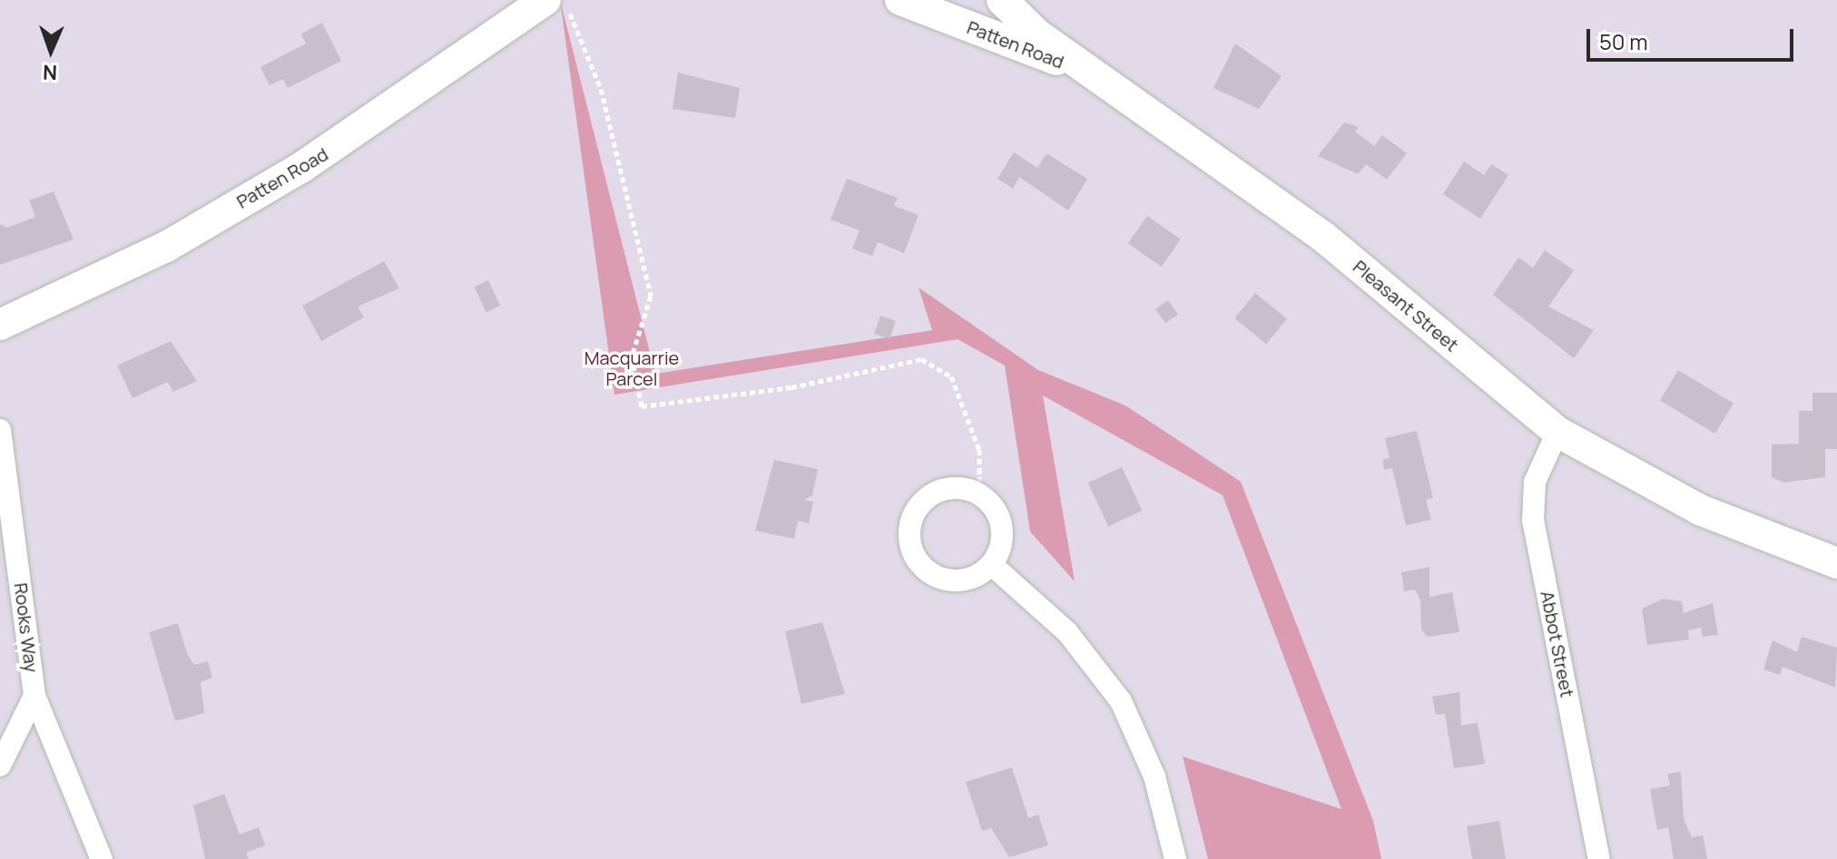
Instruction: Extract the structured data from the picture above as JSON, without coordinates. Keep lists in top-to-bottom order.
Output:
{
  "streets": {
    "main road": ["Patten Road", "Pleasant Street"],
    "street": ["Rooks Way", "Abbot Street"]
  },
  "crossings": [
    ["Patten Road", "Pleasant Street"],
    ["Pleasant Street", "Abbot Street"]
  ],
  "parks": ["Macquarrie Parcel"],
  "scale_bar": "50 m",
  "north": "bottom"
}
